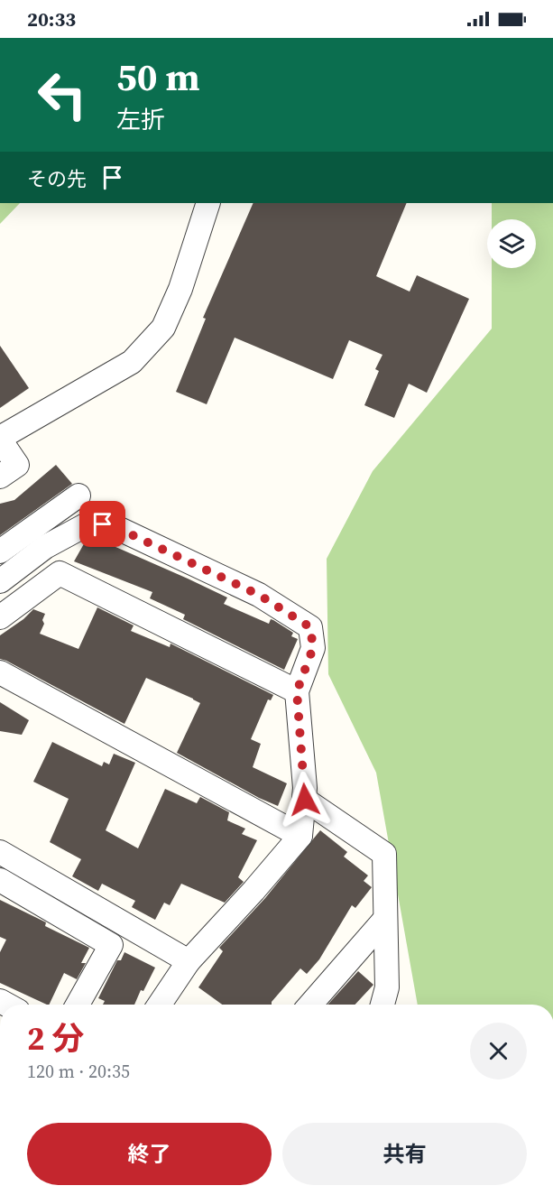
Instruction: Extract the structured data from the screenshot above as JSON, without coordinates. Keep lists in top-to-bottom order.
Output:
{
  "page": {
    "status": "20:33",
    "turn": ["50 m", "左折"],
    "then": "その先",
    "heading": ["2 分", "120 m · 20:35"],
    "buttons": ["終了", "共有"]
  }
}
